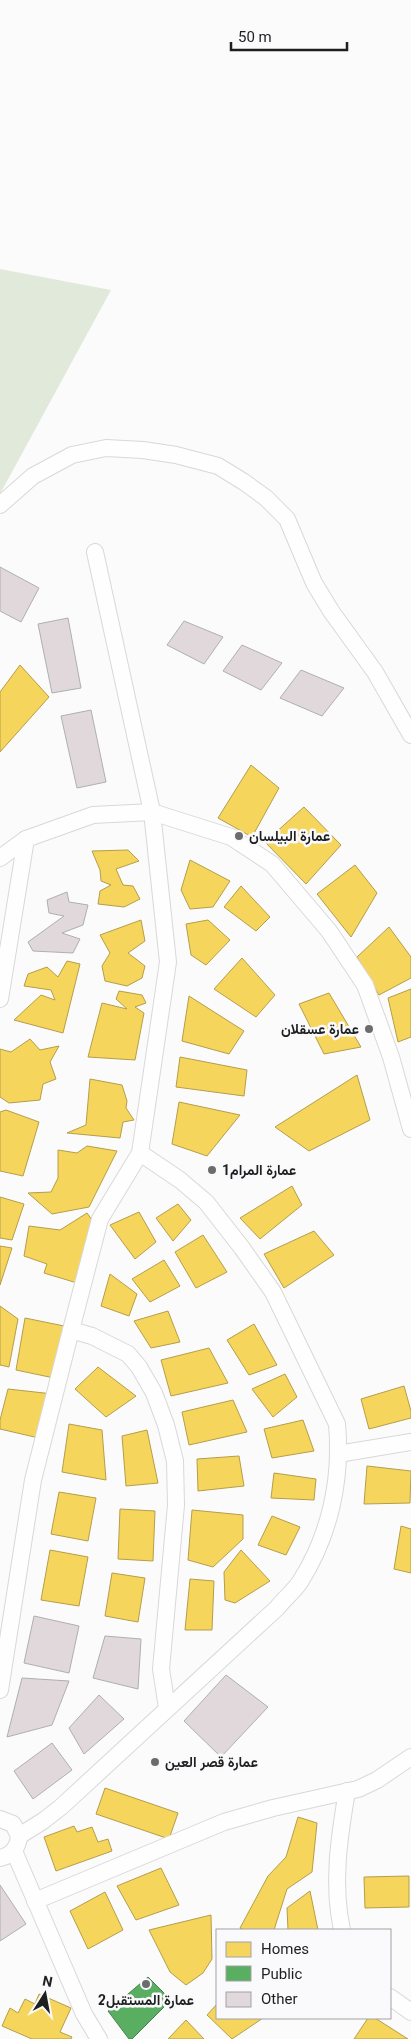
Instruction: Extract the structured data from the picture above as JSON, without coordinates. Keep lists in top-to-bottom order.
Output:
{
  "places": [
    "عمارة البيلسان",
    "عمارة عسقلان",
    "عمارة المرام1",
    "عمارة قصر العين",
    "عمارة المستقبل2"
  ],
  "legend": ["Homes", "Public", "Other"],
  "scale_bar": "50 m",
  "north": "top"
}
